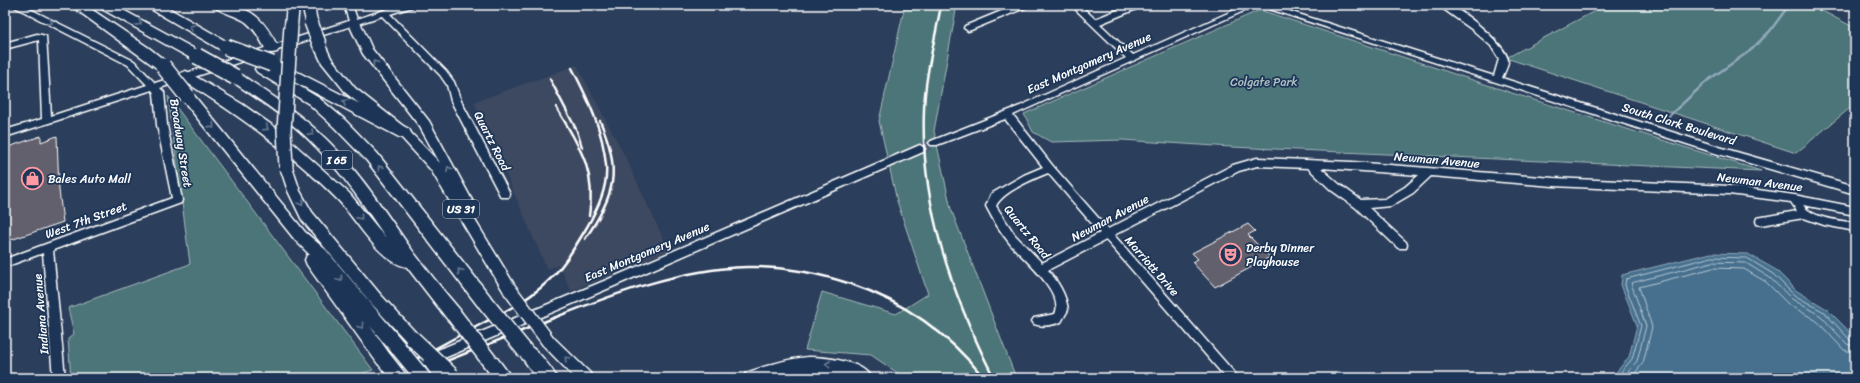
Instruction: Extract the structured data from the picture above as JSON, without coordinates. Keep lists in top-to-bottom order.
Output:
{
  "streets": {
    "highway": ["I 65"],
    "main road": ["US 31"],
    "street": [
      "East Montgomery Avenue",
      "South Clark Boulevard",
      "Quartz Road",
      "Broadway Street",
      "Newman Avenue",
      "West 7th Street",
      "Marriott Drive",
      "Indiana Avenue"
    ]
  },
  "crossings": [
    ["East Montgomery Avenue", "Marriott Drive"],
    ["Quartz Road", "Newman Avenue"],
    ["Quartz Road", "Marriott Drive"],
    ["Broadway Street", "West 7th Street"],
    ["Newman Avenue", "Marriott Drive"],
    ["West 7th Street", "Indiana Avenue"]
  ],
  "one_way": ["Broadway Street"],
  "parks": ["Colgate Park"],
  "places": {
    "shop": ["Bales Auto Mall"],
    "theatre": ["Derby Dinner Playhouse"]
  }
}
